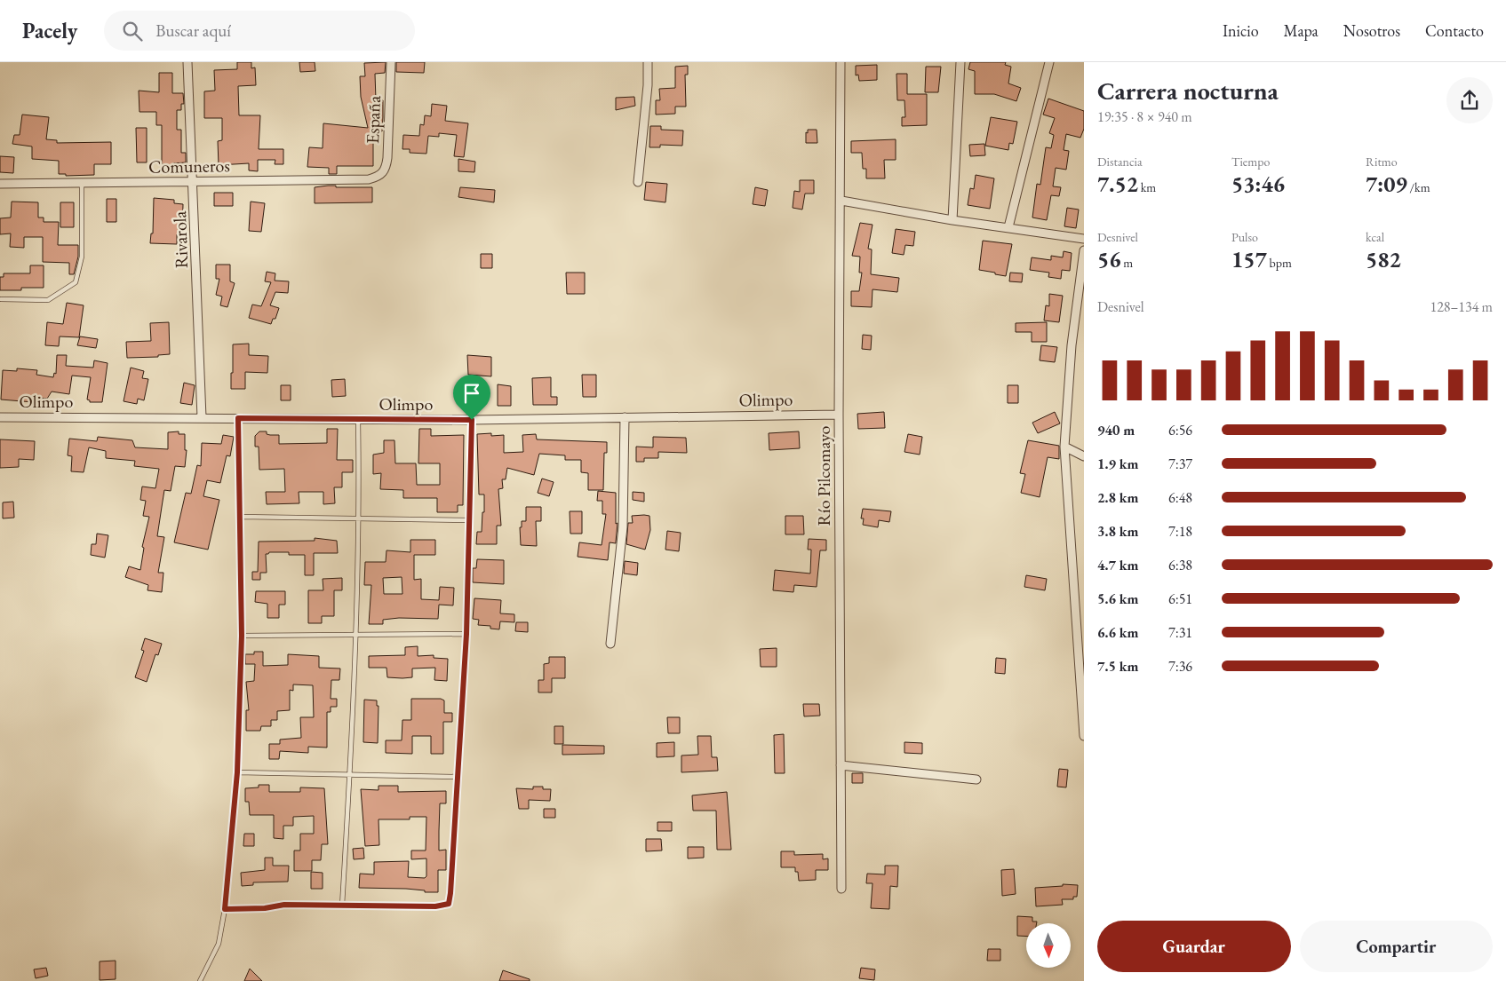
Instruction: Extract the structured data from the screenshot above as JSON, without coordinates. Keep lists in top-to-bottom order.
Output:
{
  "streets": {
    "street": [
      "España",
      "Comuneros",
      "Rivarola",
      "Olimpo",
      "Río Pilcomayo"
    ]
  },
  "crossings": [
    ["España", "Comuneros"],
    ["Comuneros", "Rivarola"],
    ["Rivarola", "Olimpo"],
    ["Olimpo", "Río Pilcomayo"]
  ],
  "north": "bottom",
  "page": {
    "header": "Pacely",
    "search": "Buscar aquí",
    "nav": [
      "Inicio",
      "Mapa",
      "Nosotros",
      "Contacto"
    ],
    "heading": ["Carrera nocturna", "19:35 · 8 × 940 m"],
    "stats": [
      ["Distancia", "7.52 km"],
      ["Tiempo", "53:46"],
      ["Ritmo", "7:09 /km"],
      ["Desnivel", "56 m"],
      ["Pulso", "157 bpm"],
      ["kcal", "582"]
    ],
    "chart": ["Desnivel", "128–134 m"],
    "list": [
      {
        "name": "940 m",
        "note": "6:56"
      },
      {
        "name": "1.9 km",
        "note": "7:37"
      },
      {
        "name": "2.8 km",
        "note": "6:48"
      },
      {
        "name": "3.8 km",
        "note": "7:18"
      },
      {
        "name": "4.7 km",
        "note": "6:38"
      },
      {
        "name": "5.6 km",
        "note": "6:51"
      },
      {
        "name": "6.6 km",
        "note": "7:31"
      },
      {
        "name": "7.5 km",
        "note": "7:36"
      }
    ],
    "buttons": ["Guardar", "Compartir"]
  }
}
